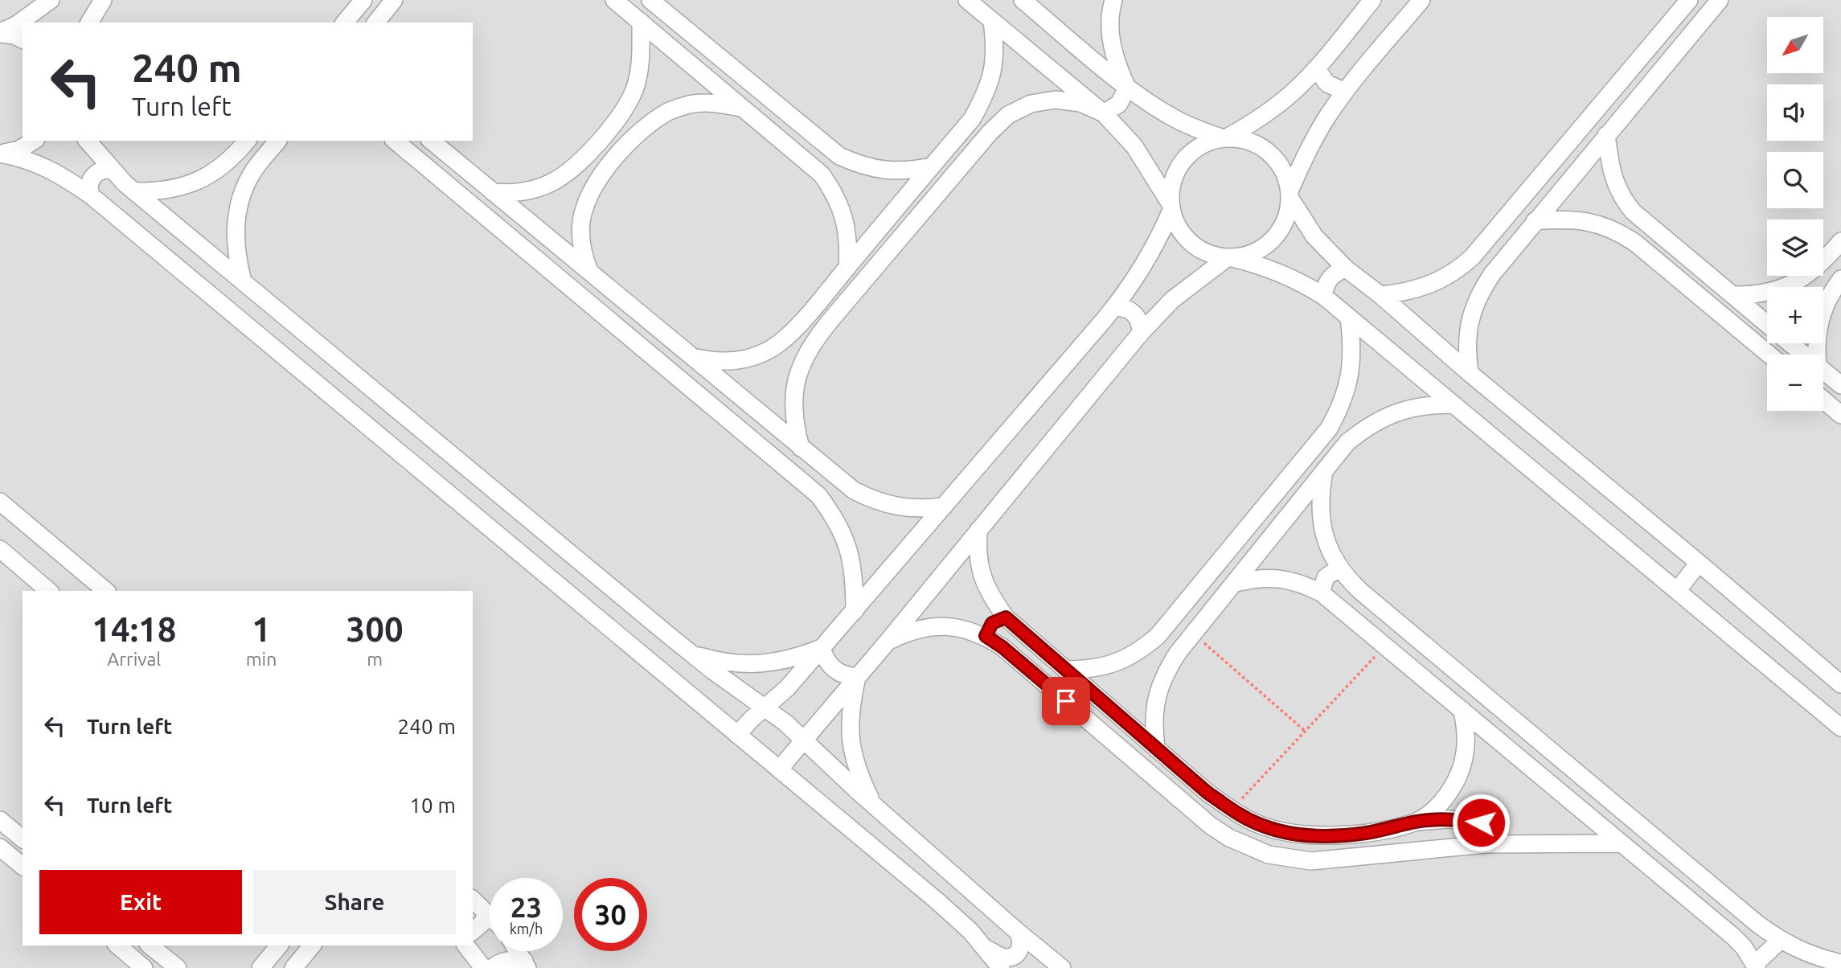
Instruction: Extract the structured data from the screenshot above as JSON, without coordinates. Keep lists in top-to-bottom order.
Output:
{
  "north": "bottom left",
  "page": {
    "map_buttons": ["+", "−"],
    "turn": ["240 m", "Turn left"],
    "eta": [
      "14:18",
      "Arrival",
      "1",
      "min",
      "300",
      "m"
    ],
    "list": [
      {
        "name": "Turn left",
        "value": "240 m"
      },
      {
        "name": "Turn left",
        "value": "10 m"
      }
    ],
    "buttons": ["Exit", "Share"],
    "speed": "23 km/h",
    "limit": "30"
  }
}
